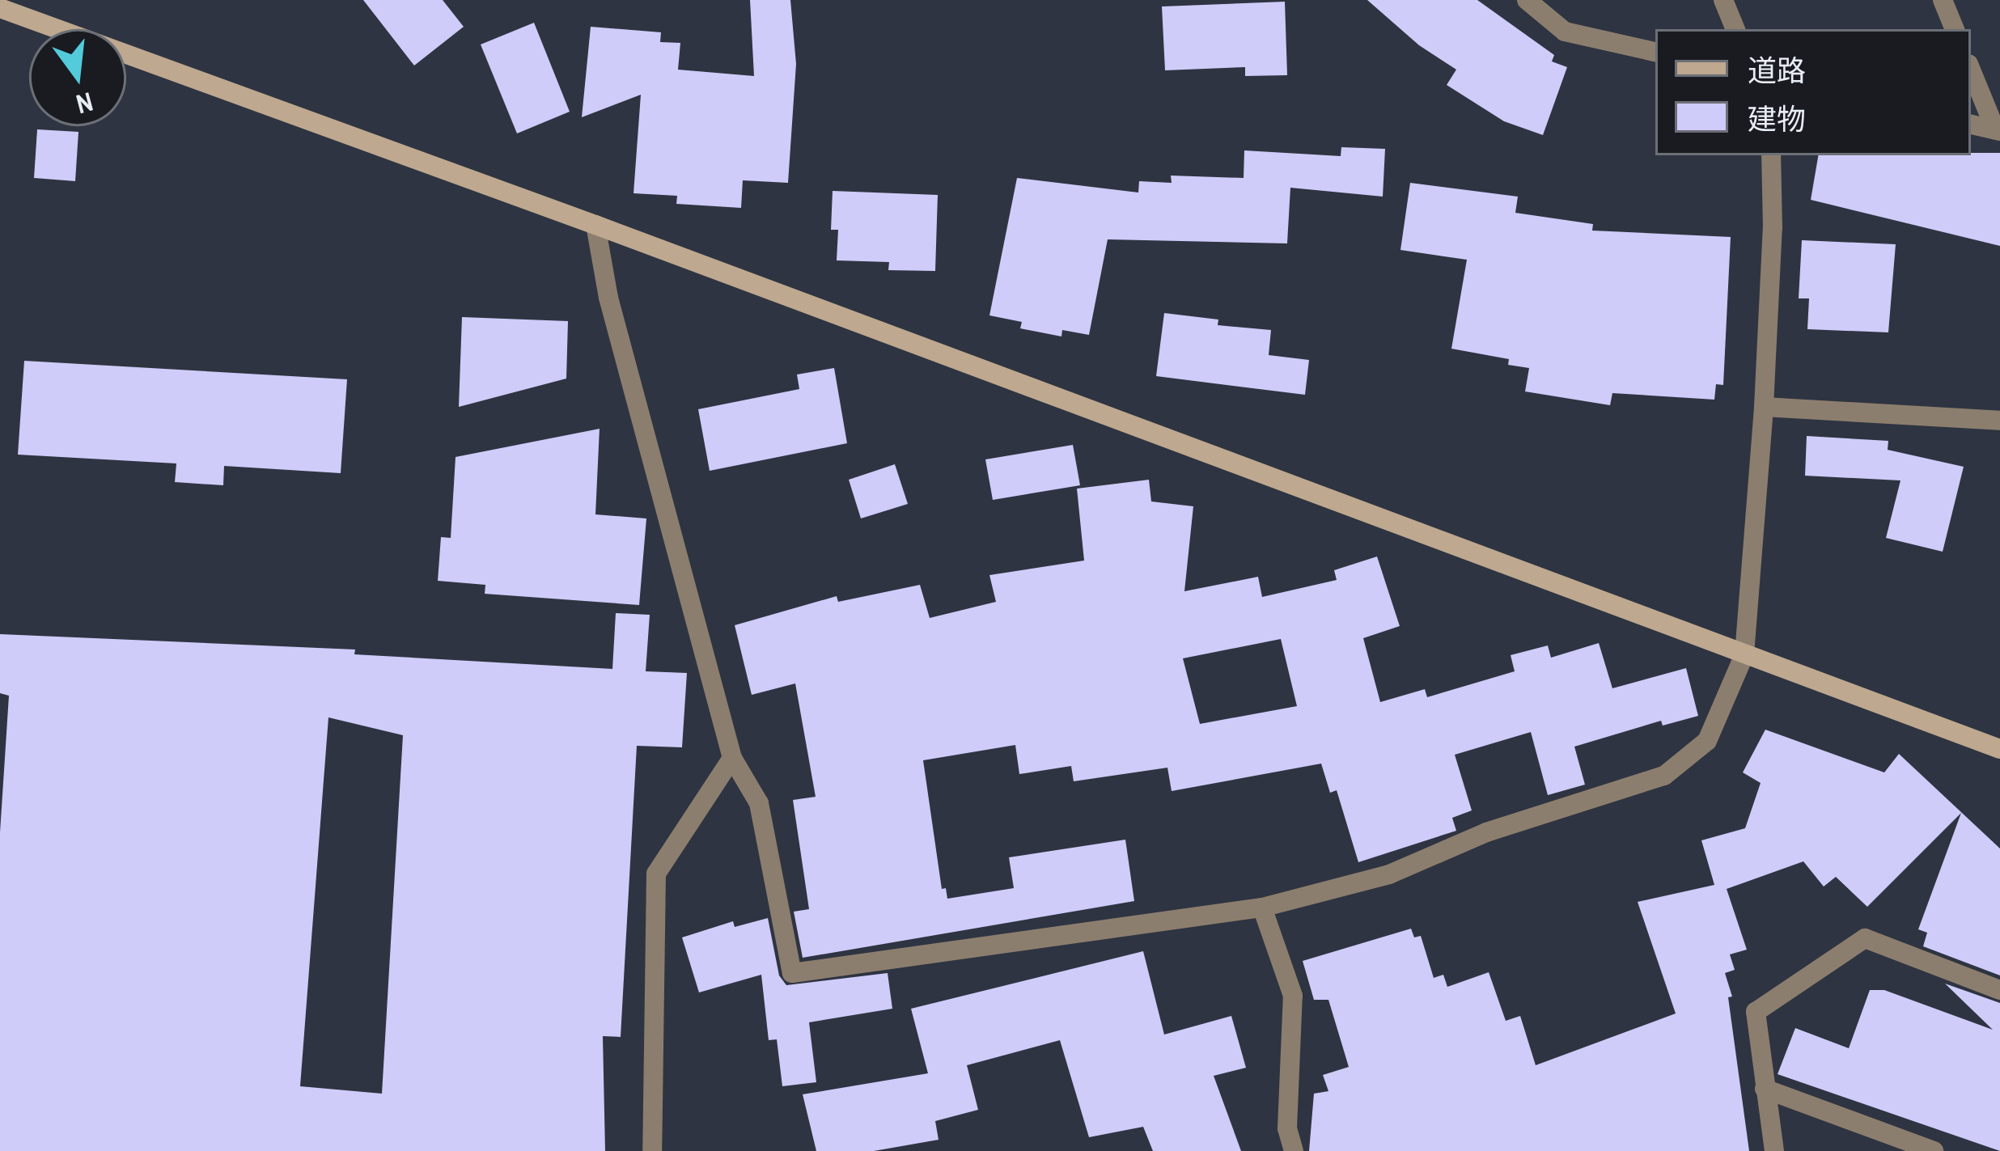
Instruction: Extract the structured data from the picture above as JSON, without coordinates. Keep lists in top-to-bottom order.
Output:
{
  "legend": ["道路", "建物"],
  "north": "bottom"
}
